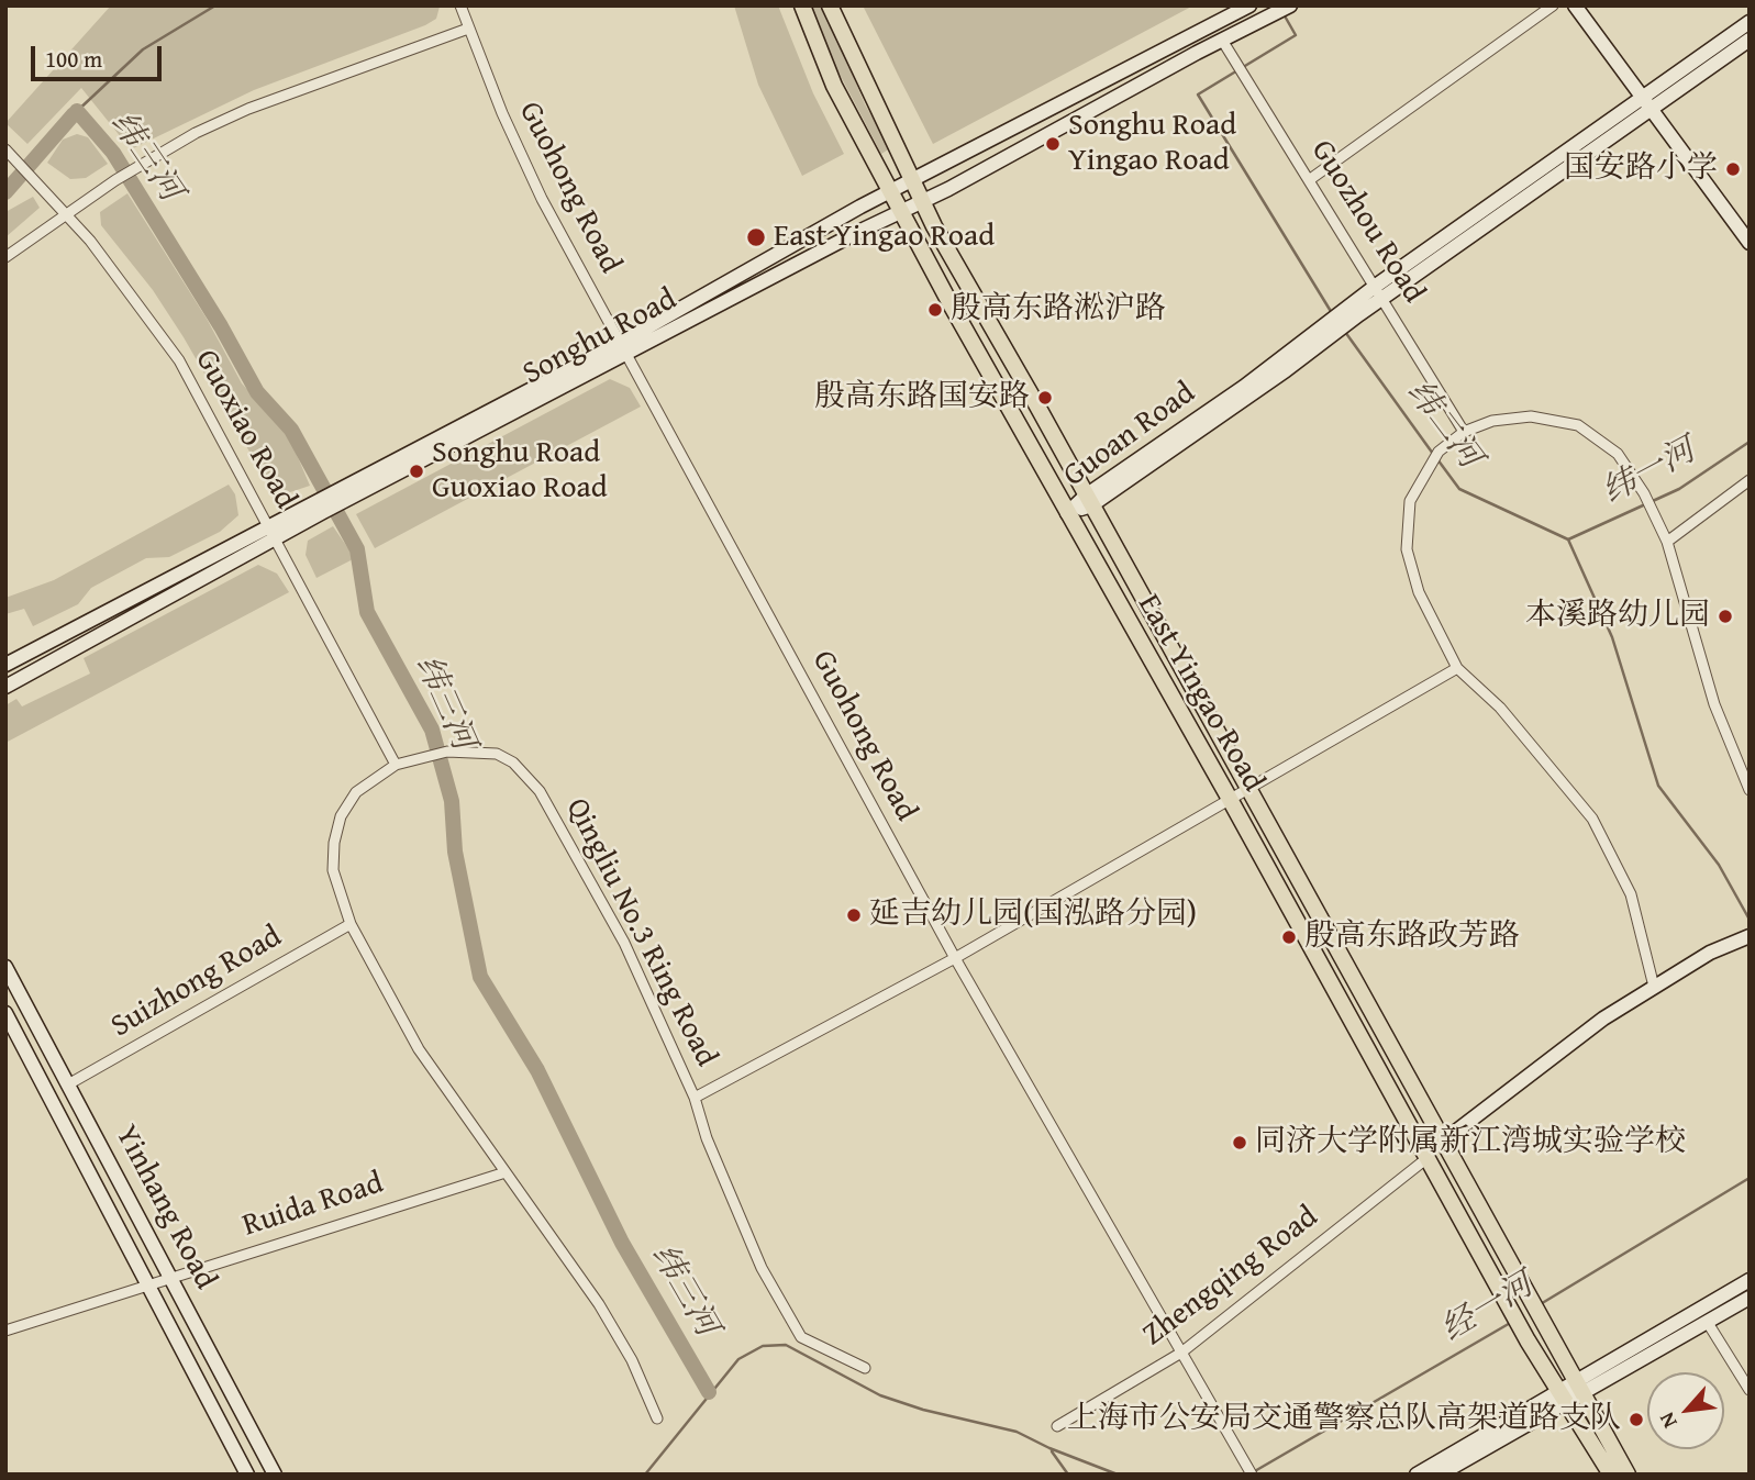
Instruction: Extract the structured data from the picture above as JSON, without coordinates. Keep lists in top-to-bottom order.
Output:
{
  "streets": {
    "main road": [
      "Songhu Road",
      "Guoan Road",
      "East Yingao Road",
      "Yinhang Road"
    ],
    "street": [
      "Guohong Road",
      "Guozhou Road",
      "Guoxiao Road",
      "Qingliu No.3 Ring Road",
      "Suizhong Road",
      "Ruida Road",
      "Zhengqing Road"
    ]
  },
  "crossings": [
    ["Guohong Road", "Songhu Road"],
    ["Guohong Road", "Zhengqing Road"],
    ["Guozhou Road", "Songhu Road"],
    ["Guozhou Road", "Guoan Road"],
    ["Songhu Road", "Guoxiao Road"],
    ["Songhu Road", "East Yingao Road"],
    ["Guoxiao Road", "Qingliu No.3 Ring Road"],
    ["Guoan Road", "East Yingao Road"],
    ["East Yingao Road", "Zhengqing Road"],
    ["Qingliu No.3 Ring Road", "Suizhong Road"],
    ["Qingliu No.3 Ring Road", "Ruida Road"],
    ["Suizhong Road", "Yinhang Road"],
    ["Ruida Road", "Yinhang Road"]
  ],
  "water": [
    "纬三河",
    "纬二河",
    "纬一河",
    "经一河"
  ],
  "places": [
    "Songhu Road Yingao Road",
    "国安路小学",
    "East Yingao Road",
    "殷高东路淞沪路",
    "殷高东路国安路",
    "Songhu Road Guoxiao Road",
    "本溪路幼儿园",
    "延吉幼儿园(国泓路分园)",
    "殷高东路政芳路",
    "同济大学附属新江湾城实验学校",
    "上海市公安局交通警察总队高架道路支队"
  ],
  "scale_bar": "100 m",
  "north": "bottom left"
}
